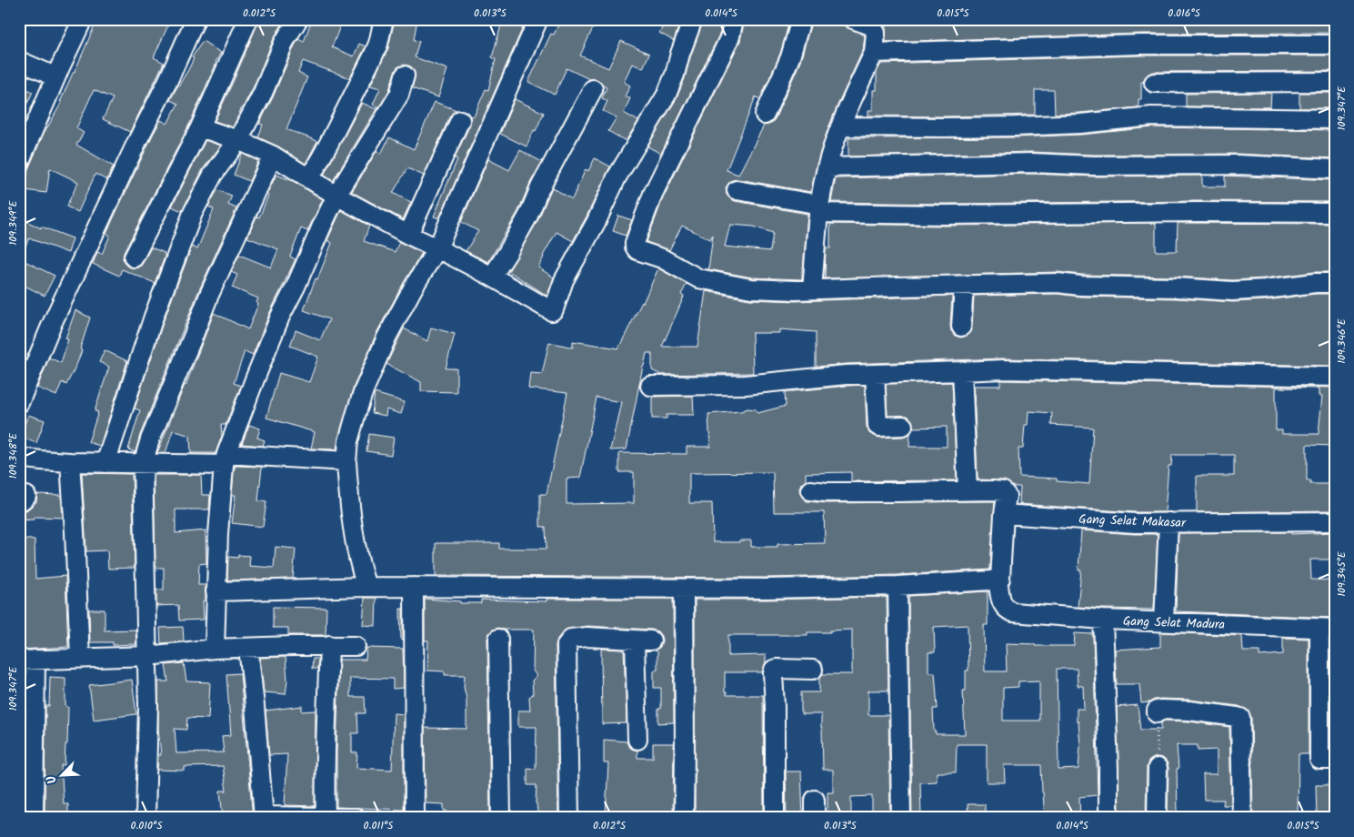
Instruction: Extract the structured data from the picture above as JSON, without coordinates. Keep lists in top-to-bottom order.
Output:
{
  "streets": {
    "street": ["Gang Selat Makasar", "Gang Selat Madura"]
  },
  "north": "bottom left",
  "coordinates": [
    "0.012°S",
    "0.013°S",
    "0.014°S",
    "0.015°S",
    "0.016°S",
    "109.347°E",
    "109.349°E",
    "109.346°E",
    "109.348°E",
    "109.345°E",
    "0.010°S",
    "0.011°S"
  ]
}
